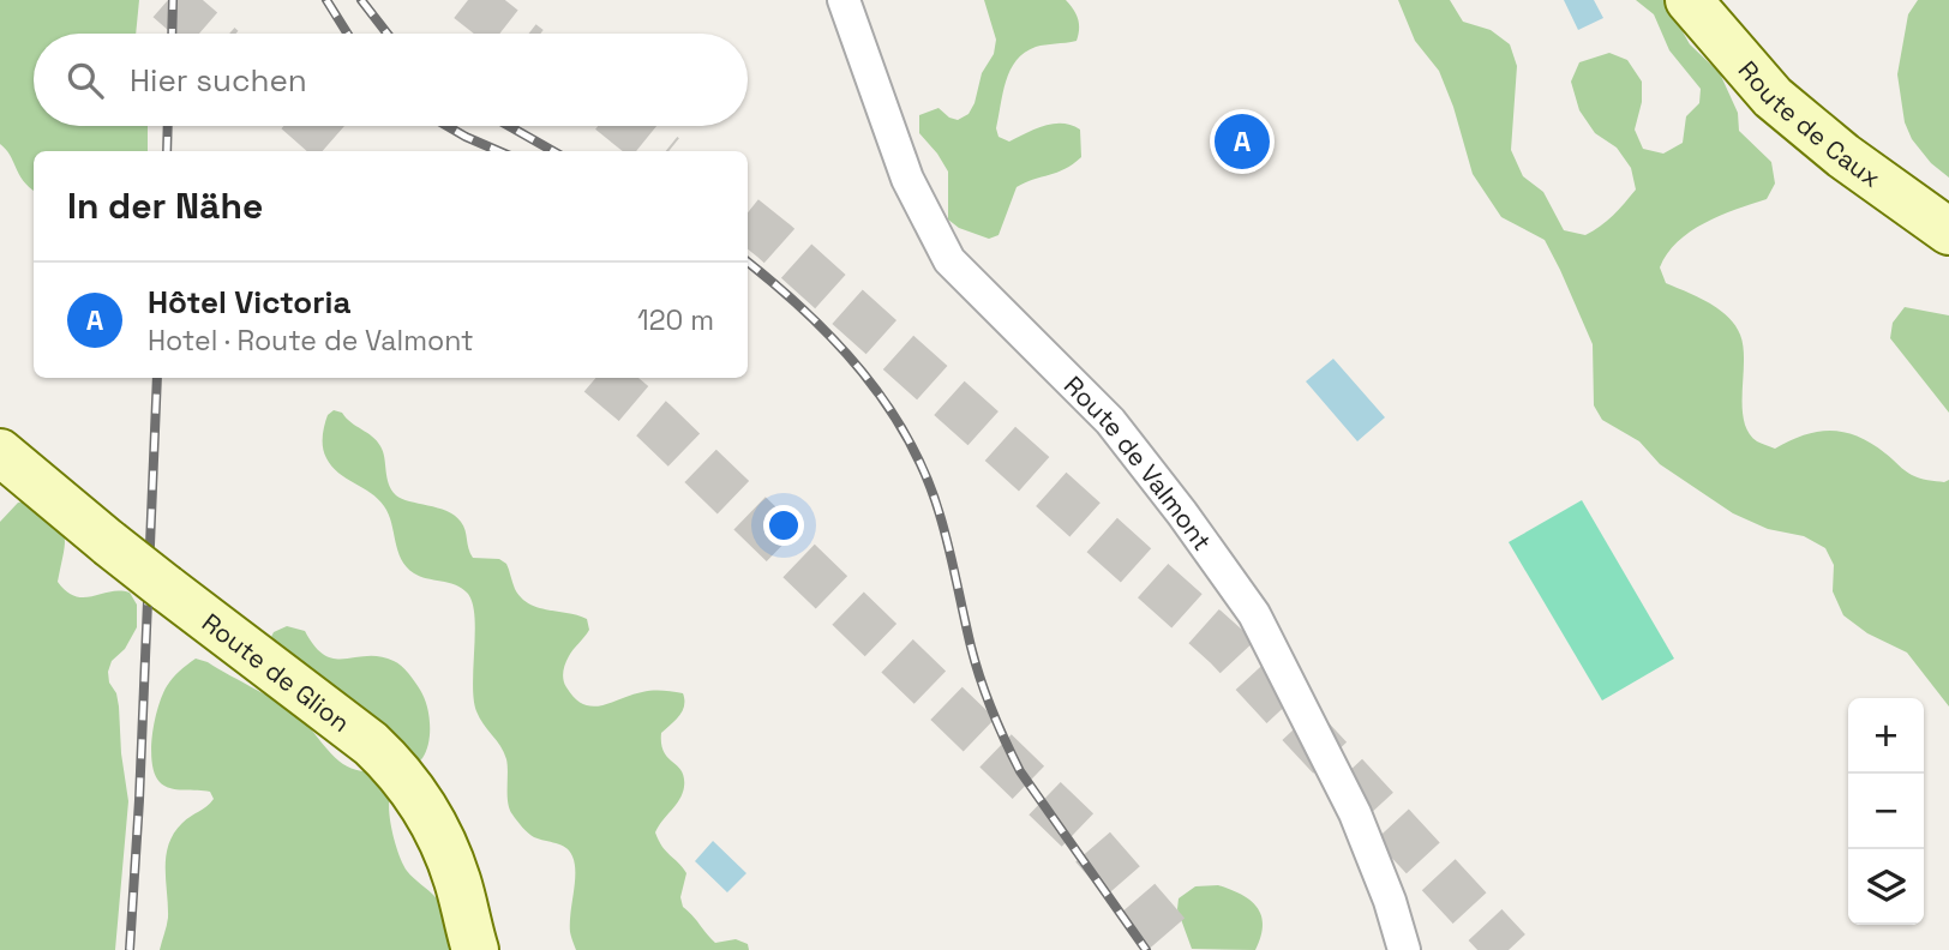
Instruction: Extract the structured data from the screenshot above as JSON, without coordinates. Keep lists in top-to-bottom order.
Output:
{
  "streets": {
    "street": ["Route de Caux", "Route de Valmont", "Route de Glion"]
  },
  "page": {
    "search": "Hier suchen",
    "pins": "A",
    "heading": "In der Nähe",
    "list": [
      {
        "mark": "A",
        "name": "Hôtel Victoria",
        "note": "Hotel · Route de Valmont",
        "value": "120 m"
      }
    ],
    "map_buttons": ["+", "−"]
  }
}
